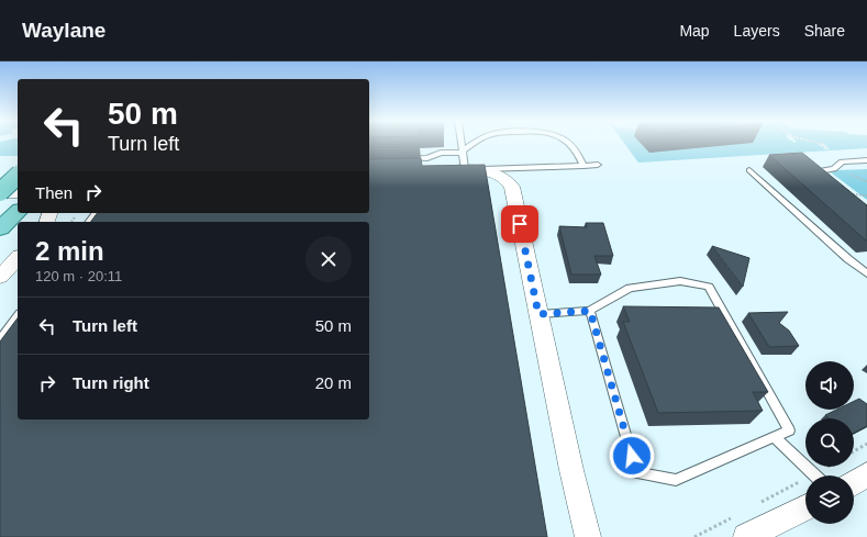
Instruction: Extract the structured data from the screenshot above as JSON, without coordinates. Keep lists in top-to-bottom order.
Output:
{
  "page": {
    "header": "Waylane",
    "nav": ["Map", "Layers", "Share"],
    "turn": ["50 m", "Turn left"],
    "then": "Then",
    "heading": ["2 min", "120 m · 20:11"],
    "list": [
      {
        "name": "Turn left",
        "value": "50 m"
      },
      {
        "name": "Turn right",
        "value": "20 m"
      }
    ]
  }
}
